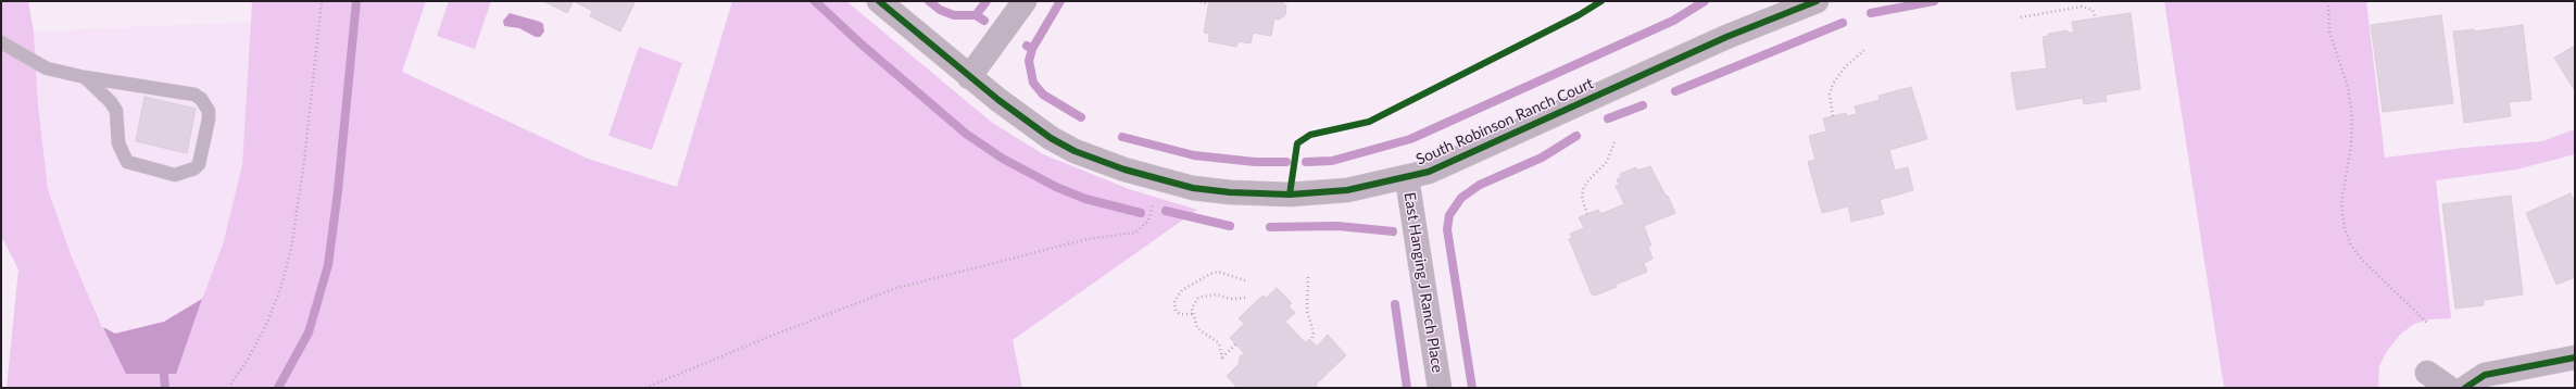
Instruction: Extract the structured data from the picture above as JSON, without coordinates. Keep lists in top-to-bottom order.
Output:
{
  "streets": {
    "street": ["South Robinson Ranch Court", "East Hanging J Ranch Place"]
  },
  "crossings": [
    ["South Robinson Ranch Court", "East Hanging J Ranch Place"]
  ]
}
